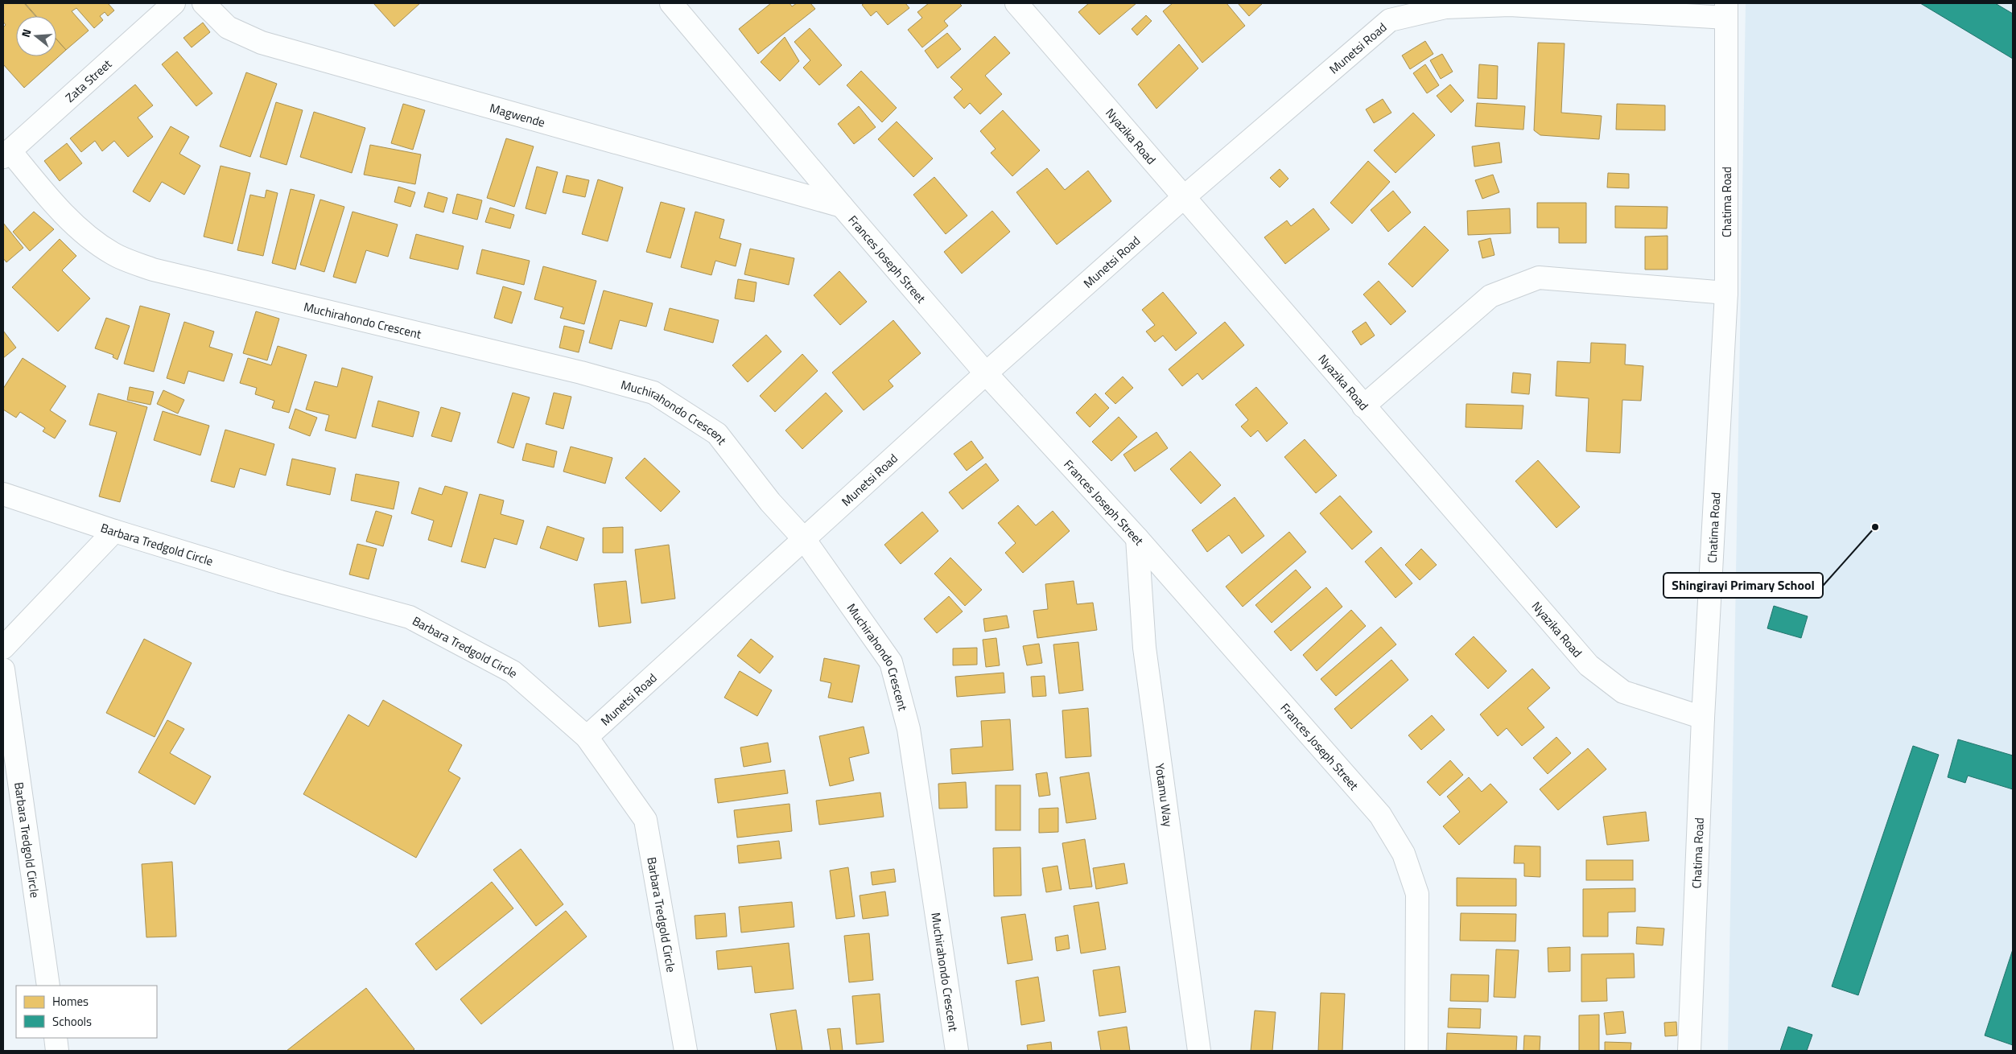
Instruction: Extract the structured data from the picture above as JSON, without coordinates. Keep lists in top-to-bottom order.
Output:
{
  "streets": {
    "street": [
      "Munetsi Road",
      "Zata Street",
      "Magwende",
      "Nyazika Road",
      "Chatima Road",
      "Frances Joseph Street",
      "Muchirahondo Crescent",
      "Barbara Tredgold Circle",
      "Yotamu Way"
    ]
  },
  "crossings": [
    ["Munetsi Road", "Nyazika Road"],
    ["Munetsi Road", "Chatima Road"],
    ["Munetsi Road", "Frances Joseph Street"],
    ["Munetsi Road", "Muchirahondo Crescent"],
    ["Munetsi Road", "Barbara Tredgold Circle"],
    ["Zata Street", "Muchirahondo Crescent"],
    ["Magwende", "Frances Joseph Street"],
    ["Nyazika Road", "Chatima Road"],
    ["Frances Joseph Street", "Yotamu Way"]
  ],
  "places": ["Shingirayi Primary School"],
  "legend": ["Homes", "Schools"],
  "north": "left"
}
